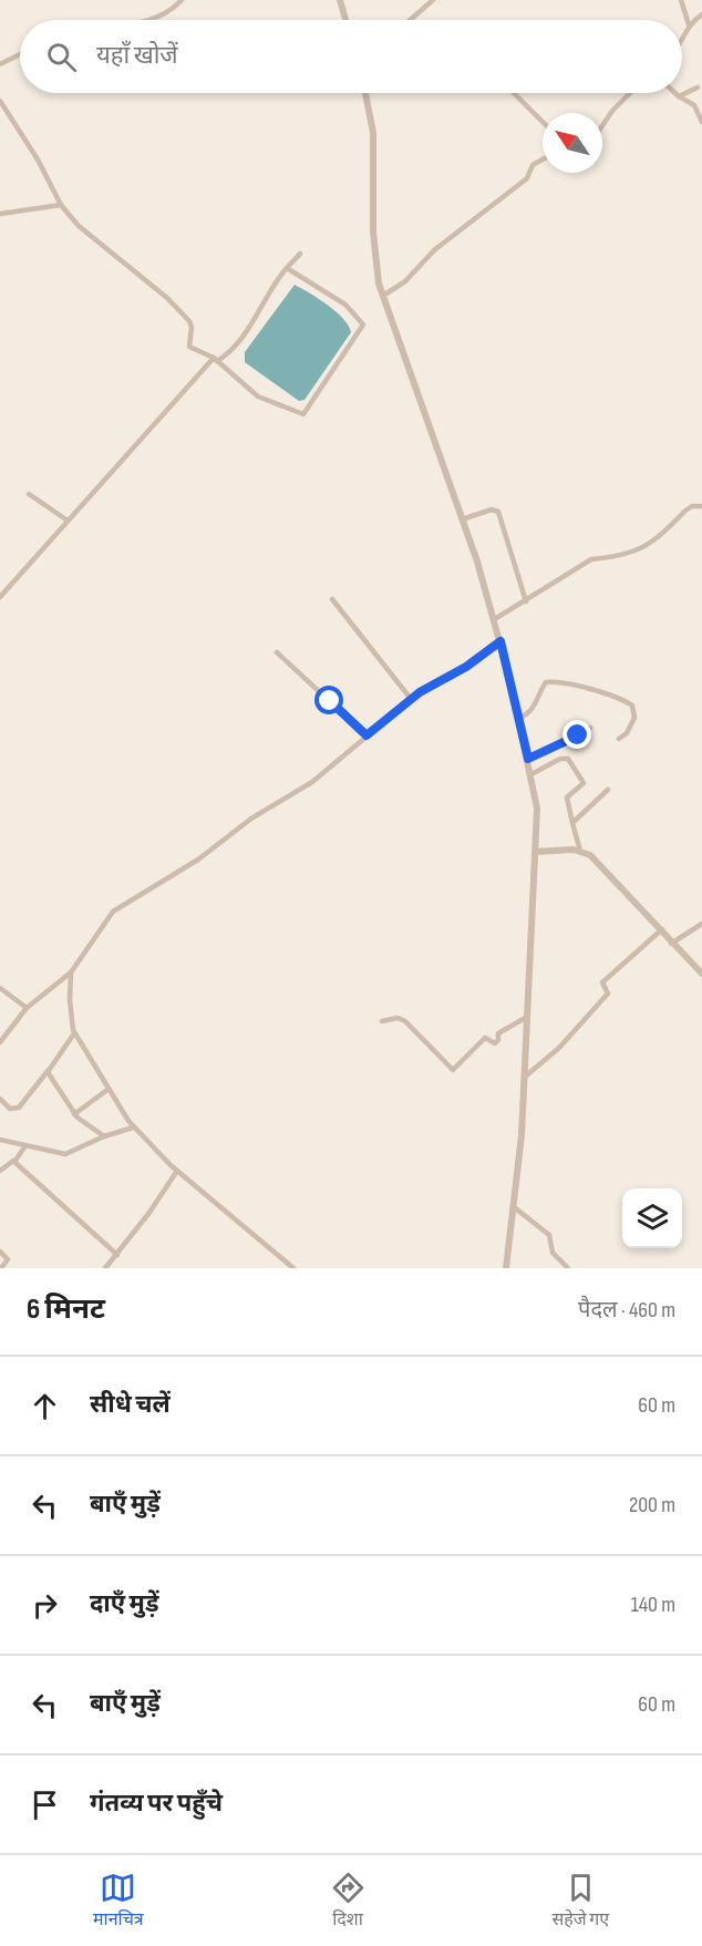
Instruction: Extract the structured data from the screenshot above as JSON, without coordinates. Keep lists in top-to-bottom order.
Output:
{
  "north": "top left",
  "page": {
    "search": "यहाँ खोजें",
    "heading": ["6 मिनट", "पैदल · 460 m"],
    "list": [
      ["सीधे चलें", "60 m"],
      ["बाएँ मुड़ें", "200 m"],
      ["दाएँ मुड़ें", "140 m"],
      ["बाएँ मुड़ें", "60 m"],
      "गंतव्य पर पहुँचे"
    ],
    "nav": ["मानचित्र", "दिशा", "सहेजे गए"]
  }
}
